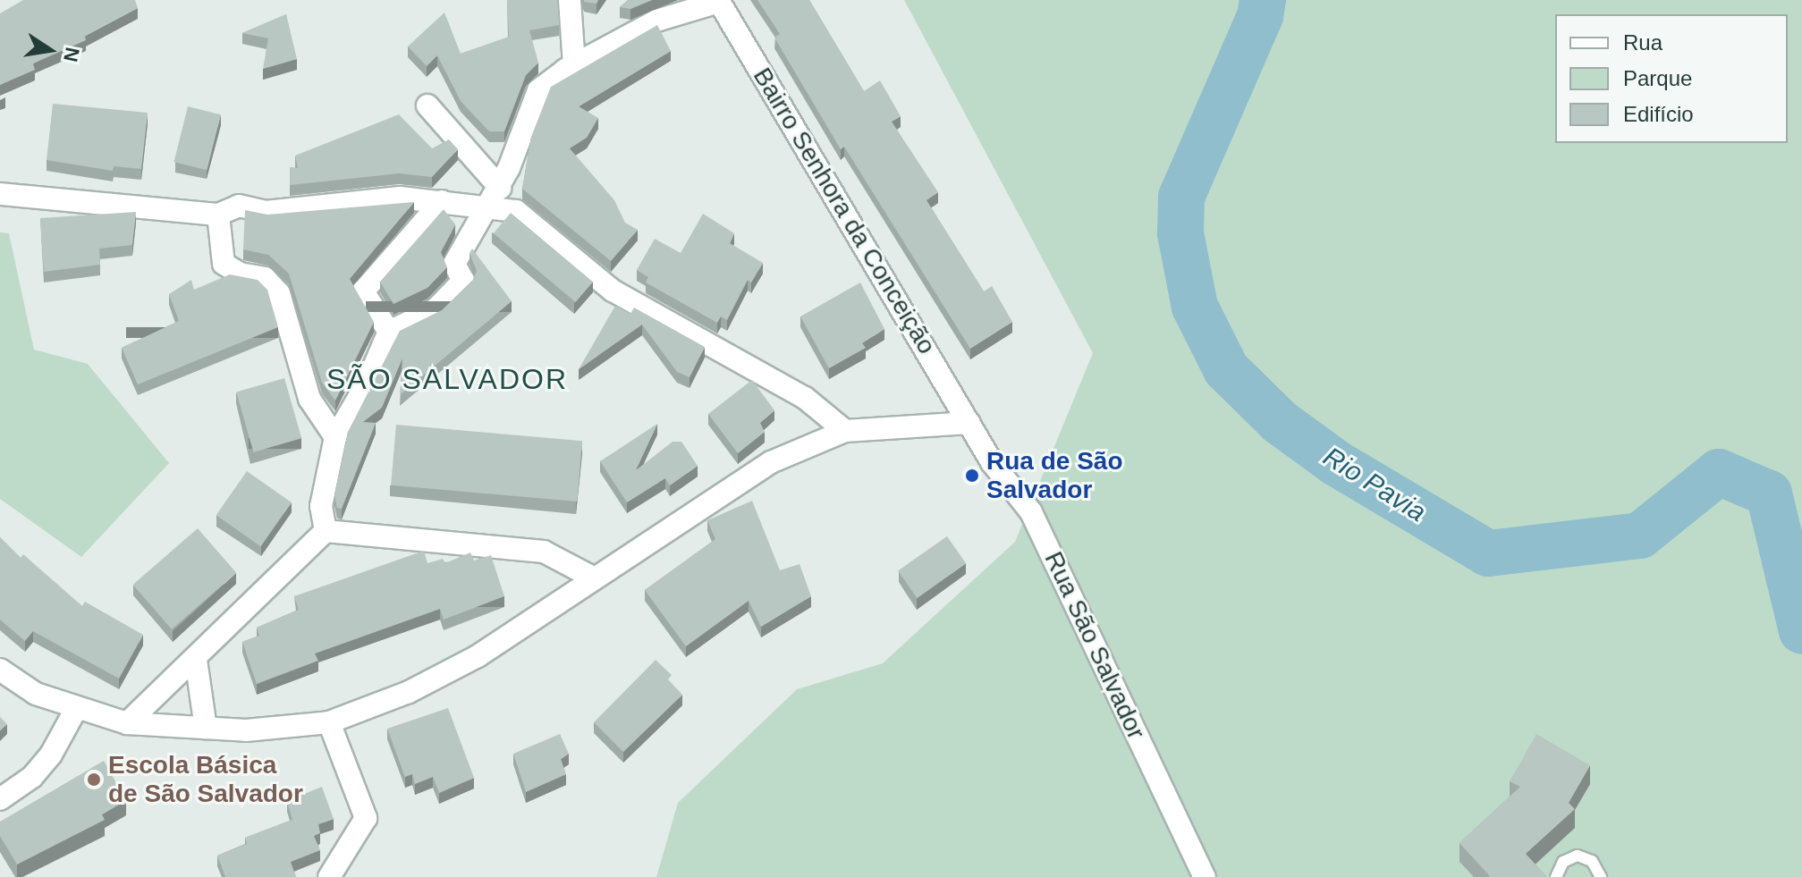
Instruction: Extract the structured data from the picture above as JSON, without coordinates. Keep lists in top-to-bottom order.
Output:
{
  "streets": {
    "street": ["Bairro Senhora da Conceição", "Rua São Salvador"]
  },
  "crossings": [
    ["Bairro Senhora da Conceição", "Rua São Salvador"]
  ],
  "districts": ["SÃO SALVADOR"],
  "water": ["Rio Pavia"],
  "places": ["Rua de São Salvador", "Escola Básica de São Salvador"],
  "legend": ["Rua", "Parque", "Edifício"],
  "north": "right"
}
